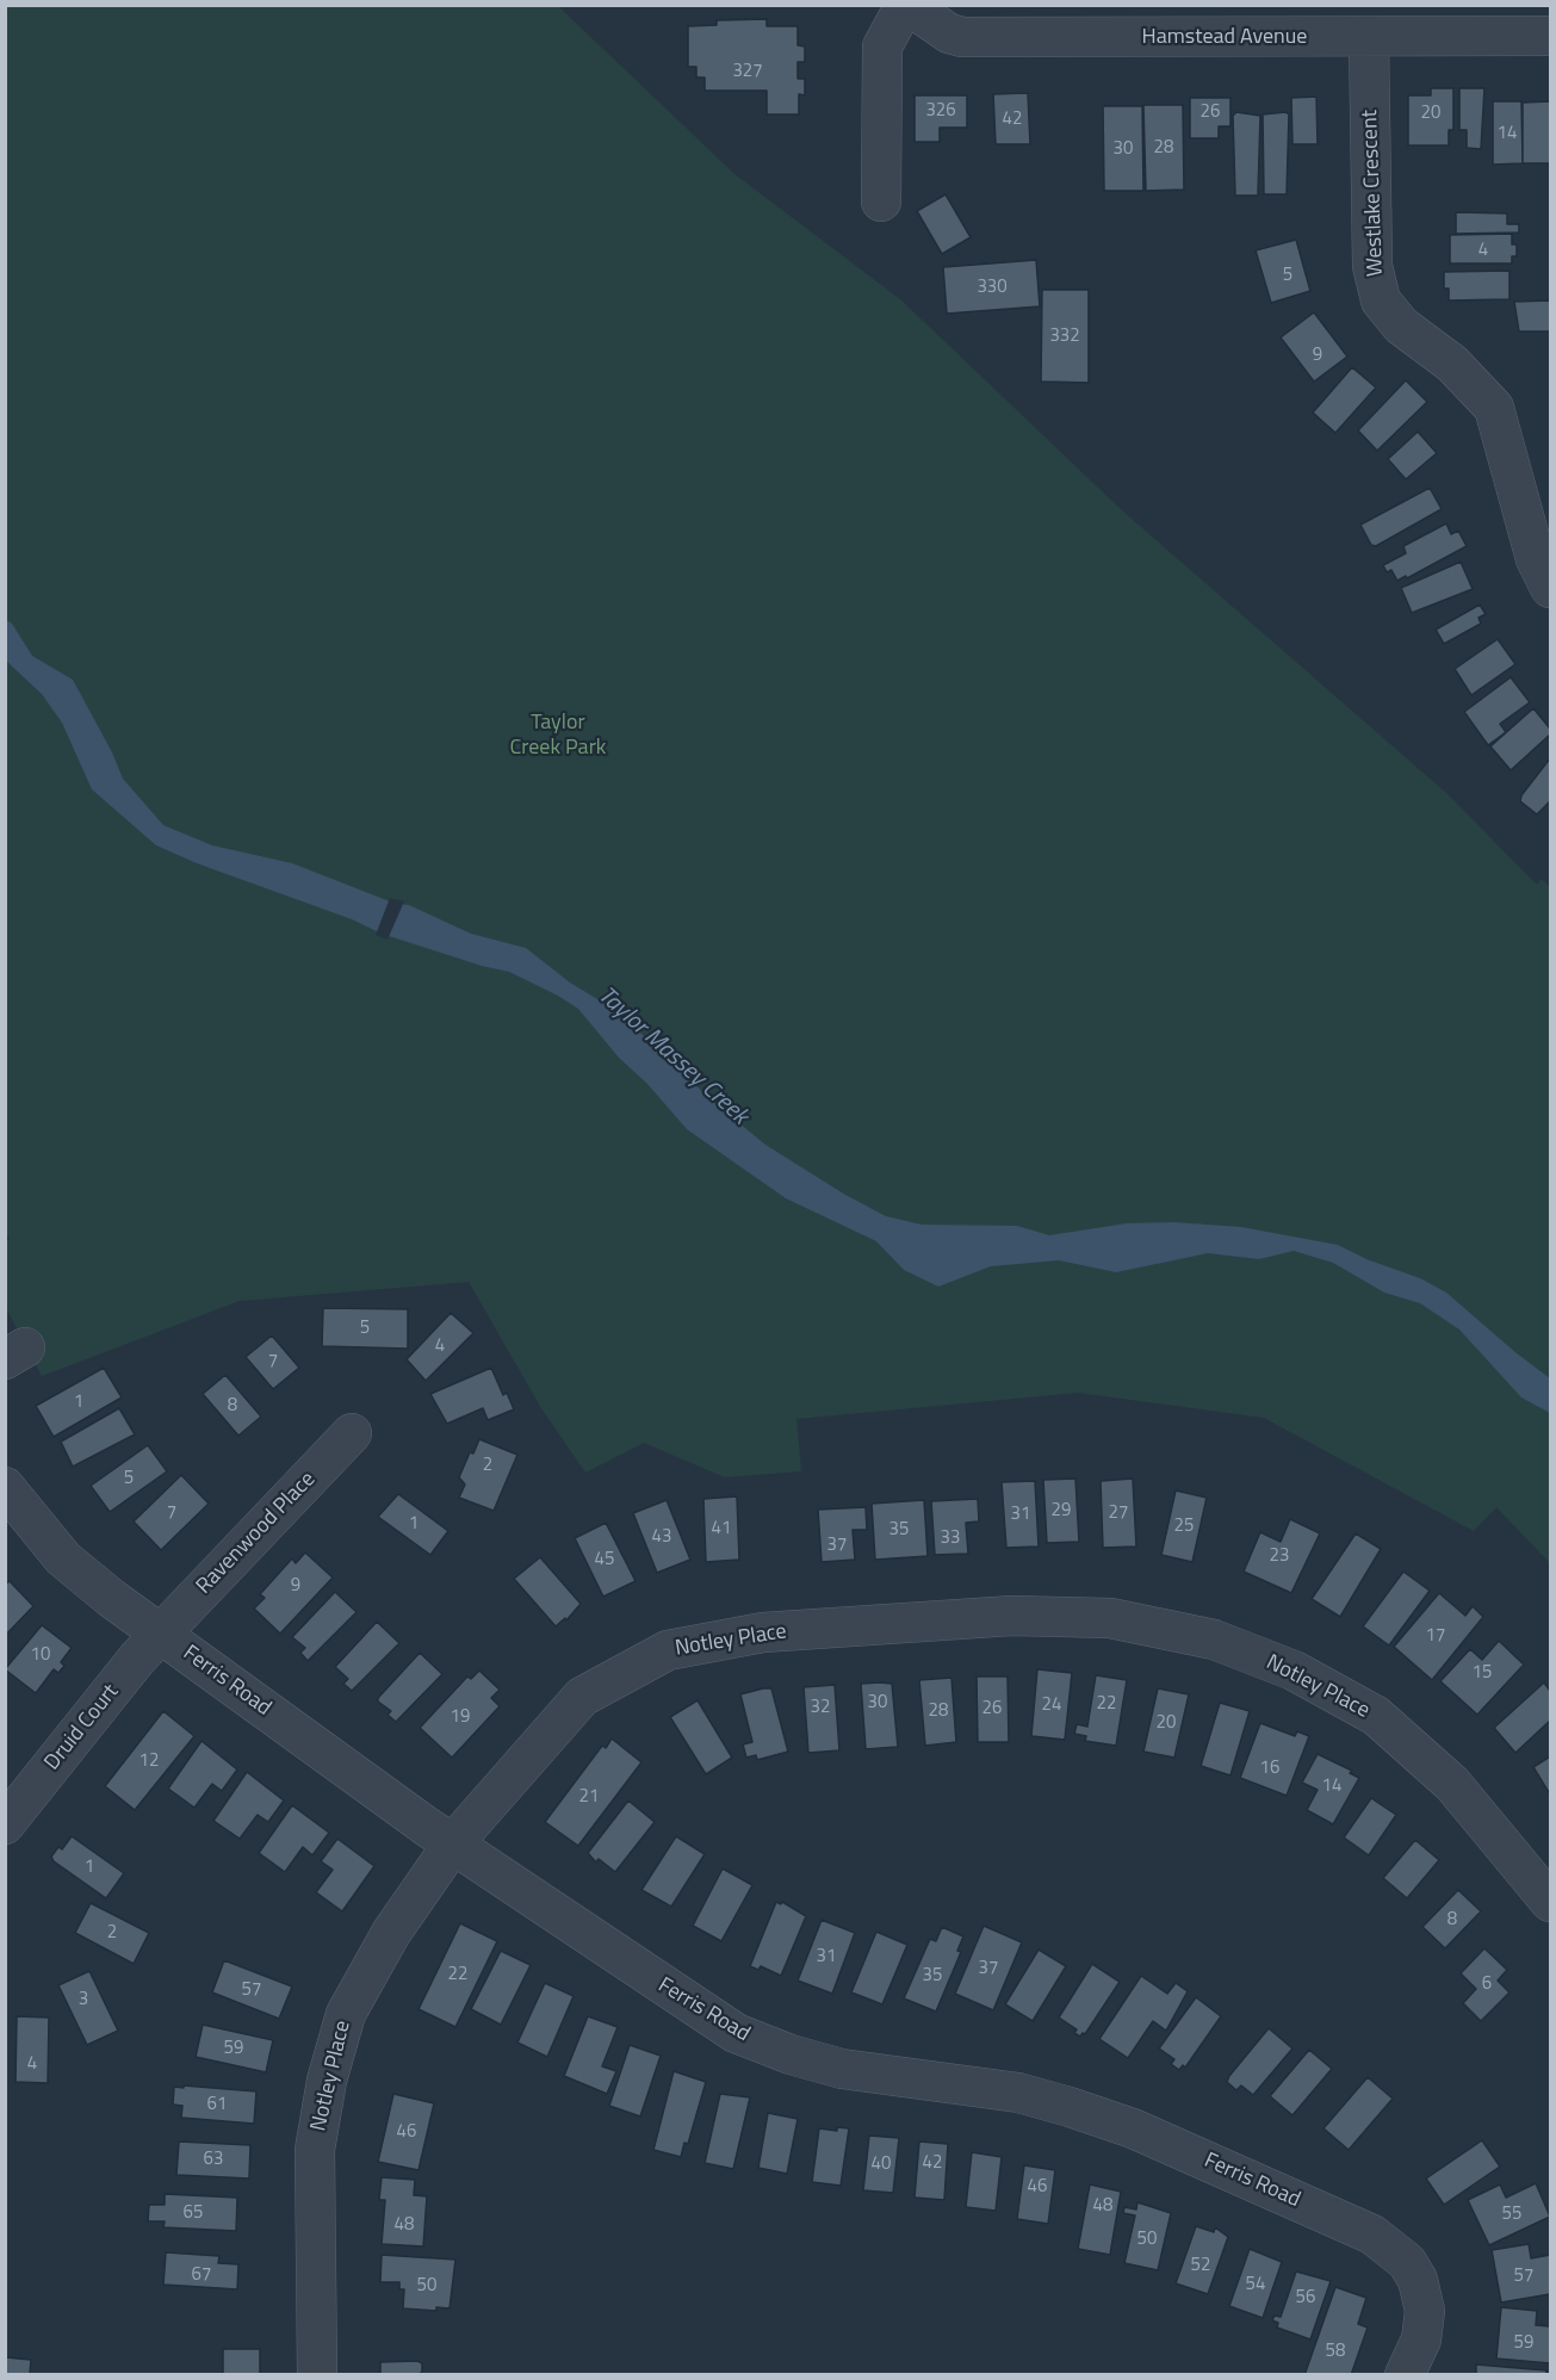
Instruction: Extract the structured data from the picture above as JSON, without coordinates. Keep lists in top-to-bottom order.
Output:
{
  "streets": {
    "street": [
      "Hamstead Avenue",
      "Westlake Crescent",
      "Ravenwood Place",
      "Notley Place",
      "Ferris Road",
      "Druid Court"
    ]
  },
  "crossings": [
    ["Hamstead Avenue", "Westlake Crescent"],
    ["Ravenwood Place", "Ferris Road"],
    ["Ravenwood Place", "Druid Court"],
    ["Notley Place", "Ferris Road"],
    ["Ferris Road", "Druid Court"]
  ],
  "water": ["Taylor Massey Creek"],
  "parks": ["Taylor Creek Park"],
  "house_numbers": [
    "327",
    "326",
    "26",
    "20",
    "42",
    "14",
    "28",
    "30",
    "4",
    "5",
    "330",
    "332",
    "9",
    "5",
    "4",
    "7",
    "1",
    "8",
    "2",
    "5",
    "29",
    "7",
    "27",
    "31",
    "1",
    "25",
    "41",
    "35",
    "43",
    "33",
    "37",
    "23",
    "45",
    "9",
    "17",
    "10",
    "15",
    "30",
    "22",
    "24",
    "32",
    "26",
    "28",
    "19",
    "20",
    "12",
    "16",
    "14",
    "21",
    "1",
    "8",
    "2",
    "31",
    "37",
    "22",
    "35",
    "6",
    "57",
    "3",
    "59",
    "4",
    "61",
    "46",
    "63",
    "42",
    "40",
    "46",
    "48",
    "65",
    "55",
    "48",
    "50",
    "52",
    "67",
    "57",
    "54",
    "50",
    "56",
    "59",
    "58"
  ]
}
